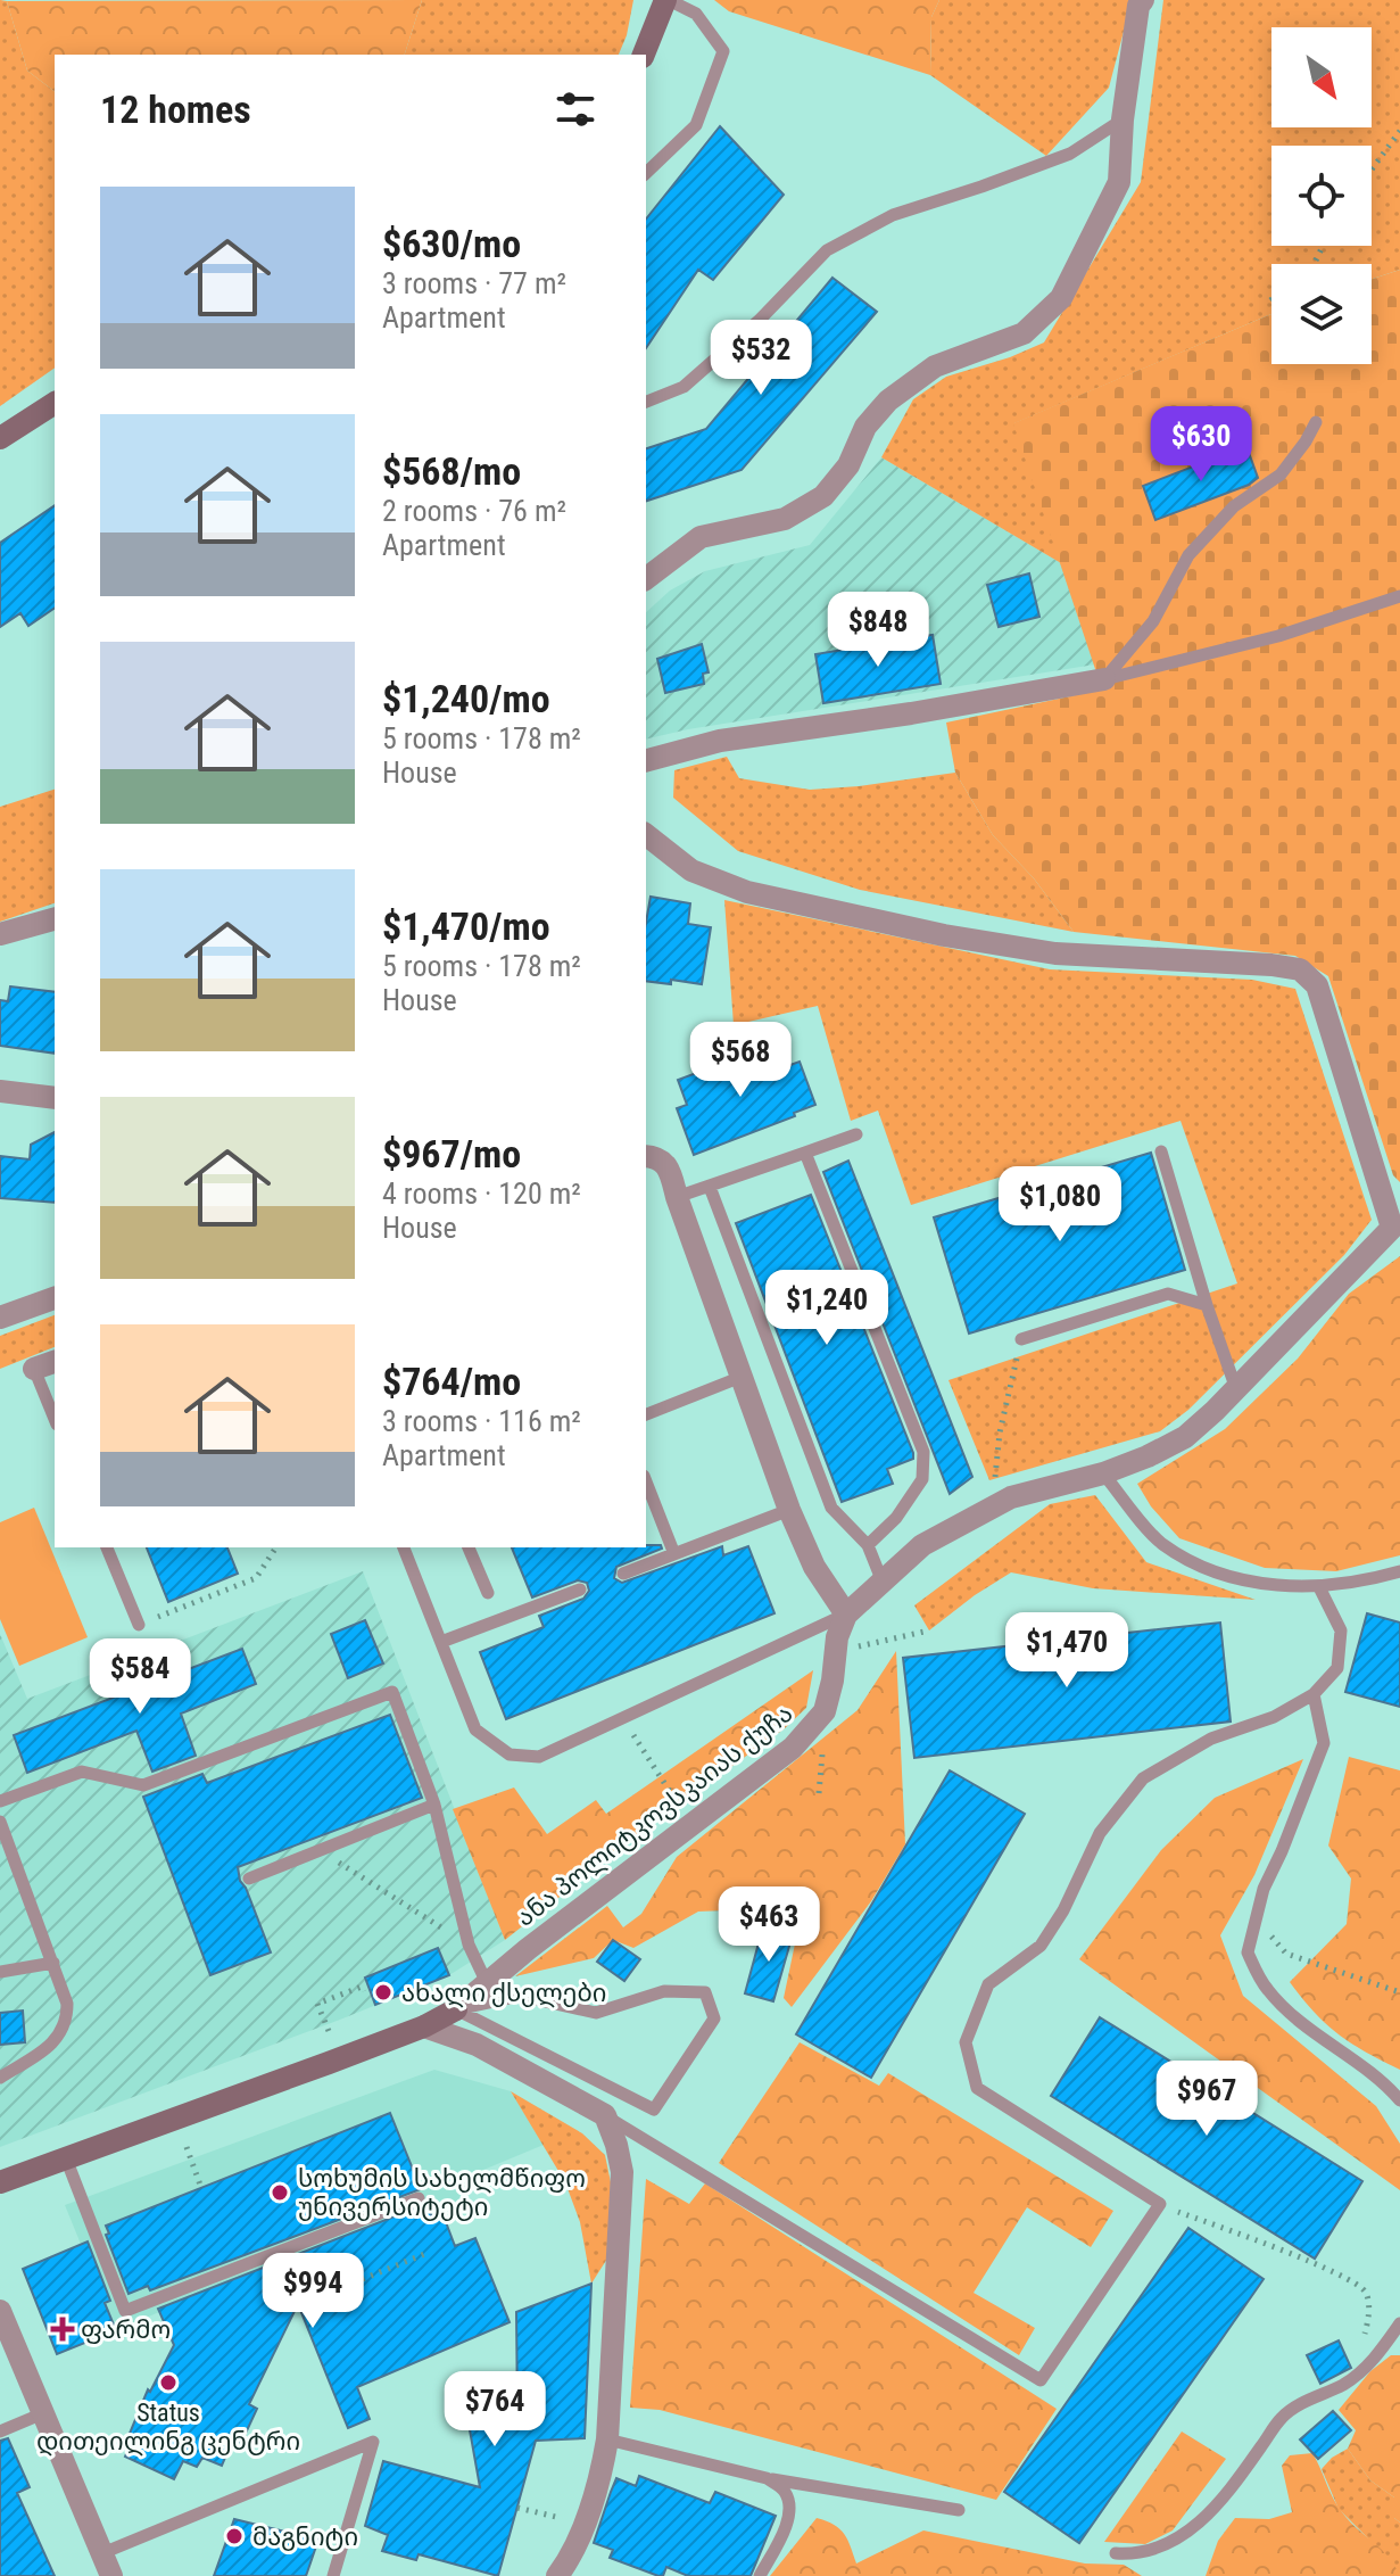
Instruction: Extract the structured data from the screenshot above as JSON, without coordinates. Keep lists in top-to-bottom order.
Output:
{
  "streets": {
    "street": ["ანა პოლიტკოვსკაიას ქუჩა"]
  },
  "places": {
    "other": [
      "ახალი ქსელები",
      "სოხუმის სახელმწიფო უნივერსიტეტი",
      "Status დითეილინგ ცენტრი",
      "მაგნიტი"
    ],
    "health": ["ფარმო"]
  },
  "north": "bottom right",
  "page": {
    "heading": "12 homes",
    "list": [
      {
        "name": "$630/mo",
        "note": "3 rooms · 77 m² · Apartment"
      },
      {
        "name": "$568/mo",
        "note": "2 rooms · 76 m² · Apartment"
      },
      {
        "name": "$1,240/mo",
        "note": "5 rooms · 178 m² · House"
      },
      {
        "name": "$1,470/mo",
        "note": "5 rooms · 178 m² · House"
      },
      {
        "name": "$967/mo",
        "note": "4 rooms · 120 m² · House"
      },
      {
        "name": "$764/mo",
        "note": "3 rooms · 116 m² · Apartment"
      }
    ],
    "price": [
      "$532",
      "$630",
      "$848",
      "$568",
      "$1,080",
      "$1,240",
      "$1,470",
      "$584",
      "$463",
      "$967",
      "$994",
      "$764"
    ]
  }
}
